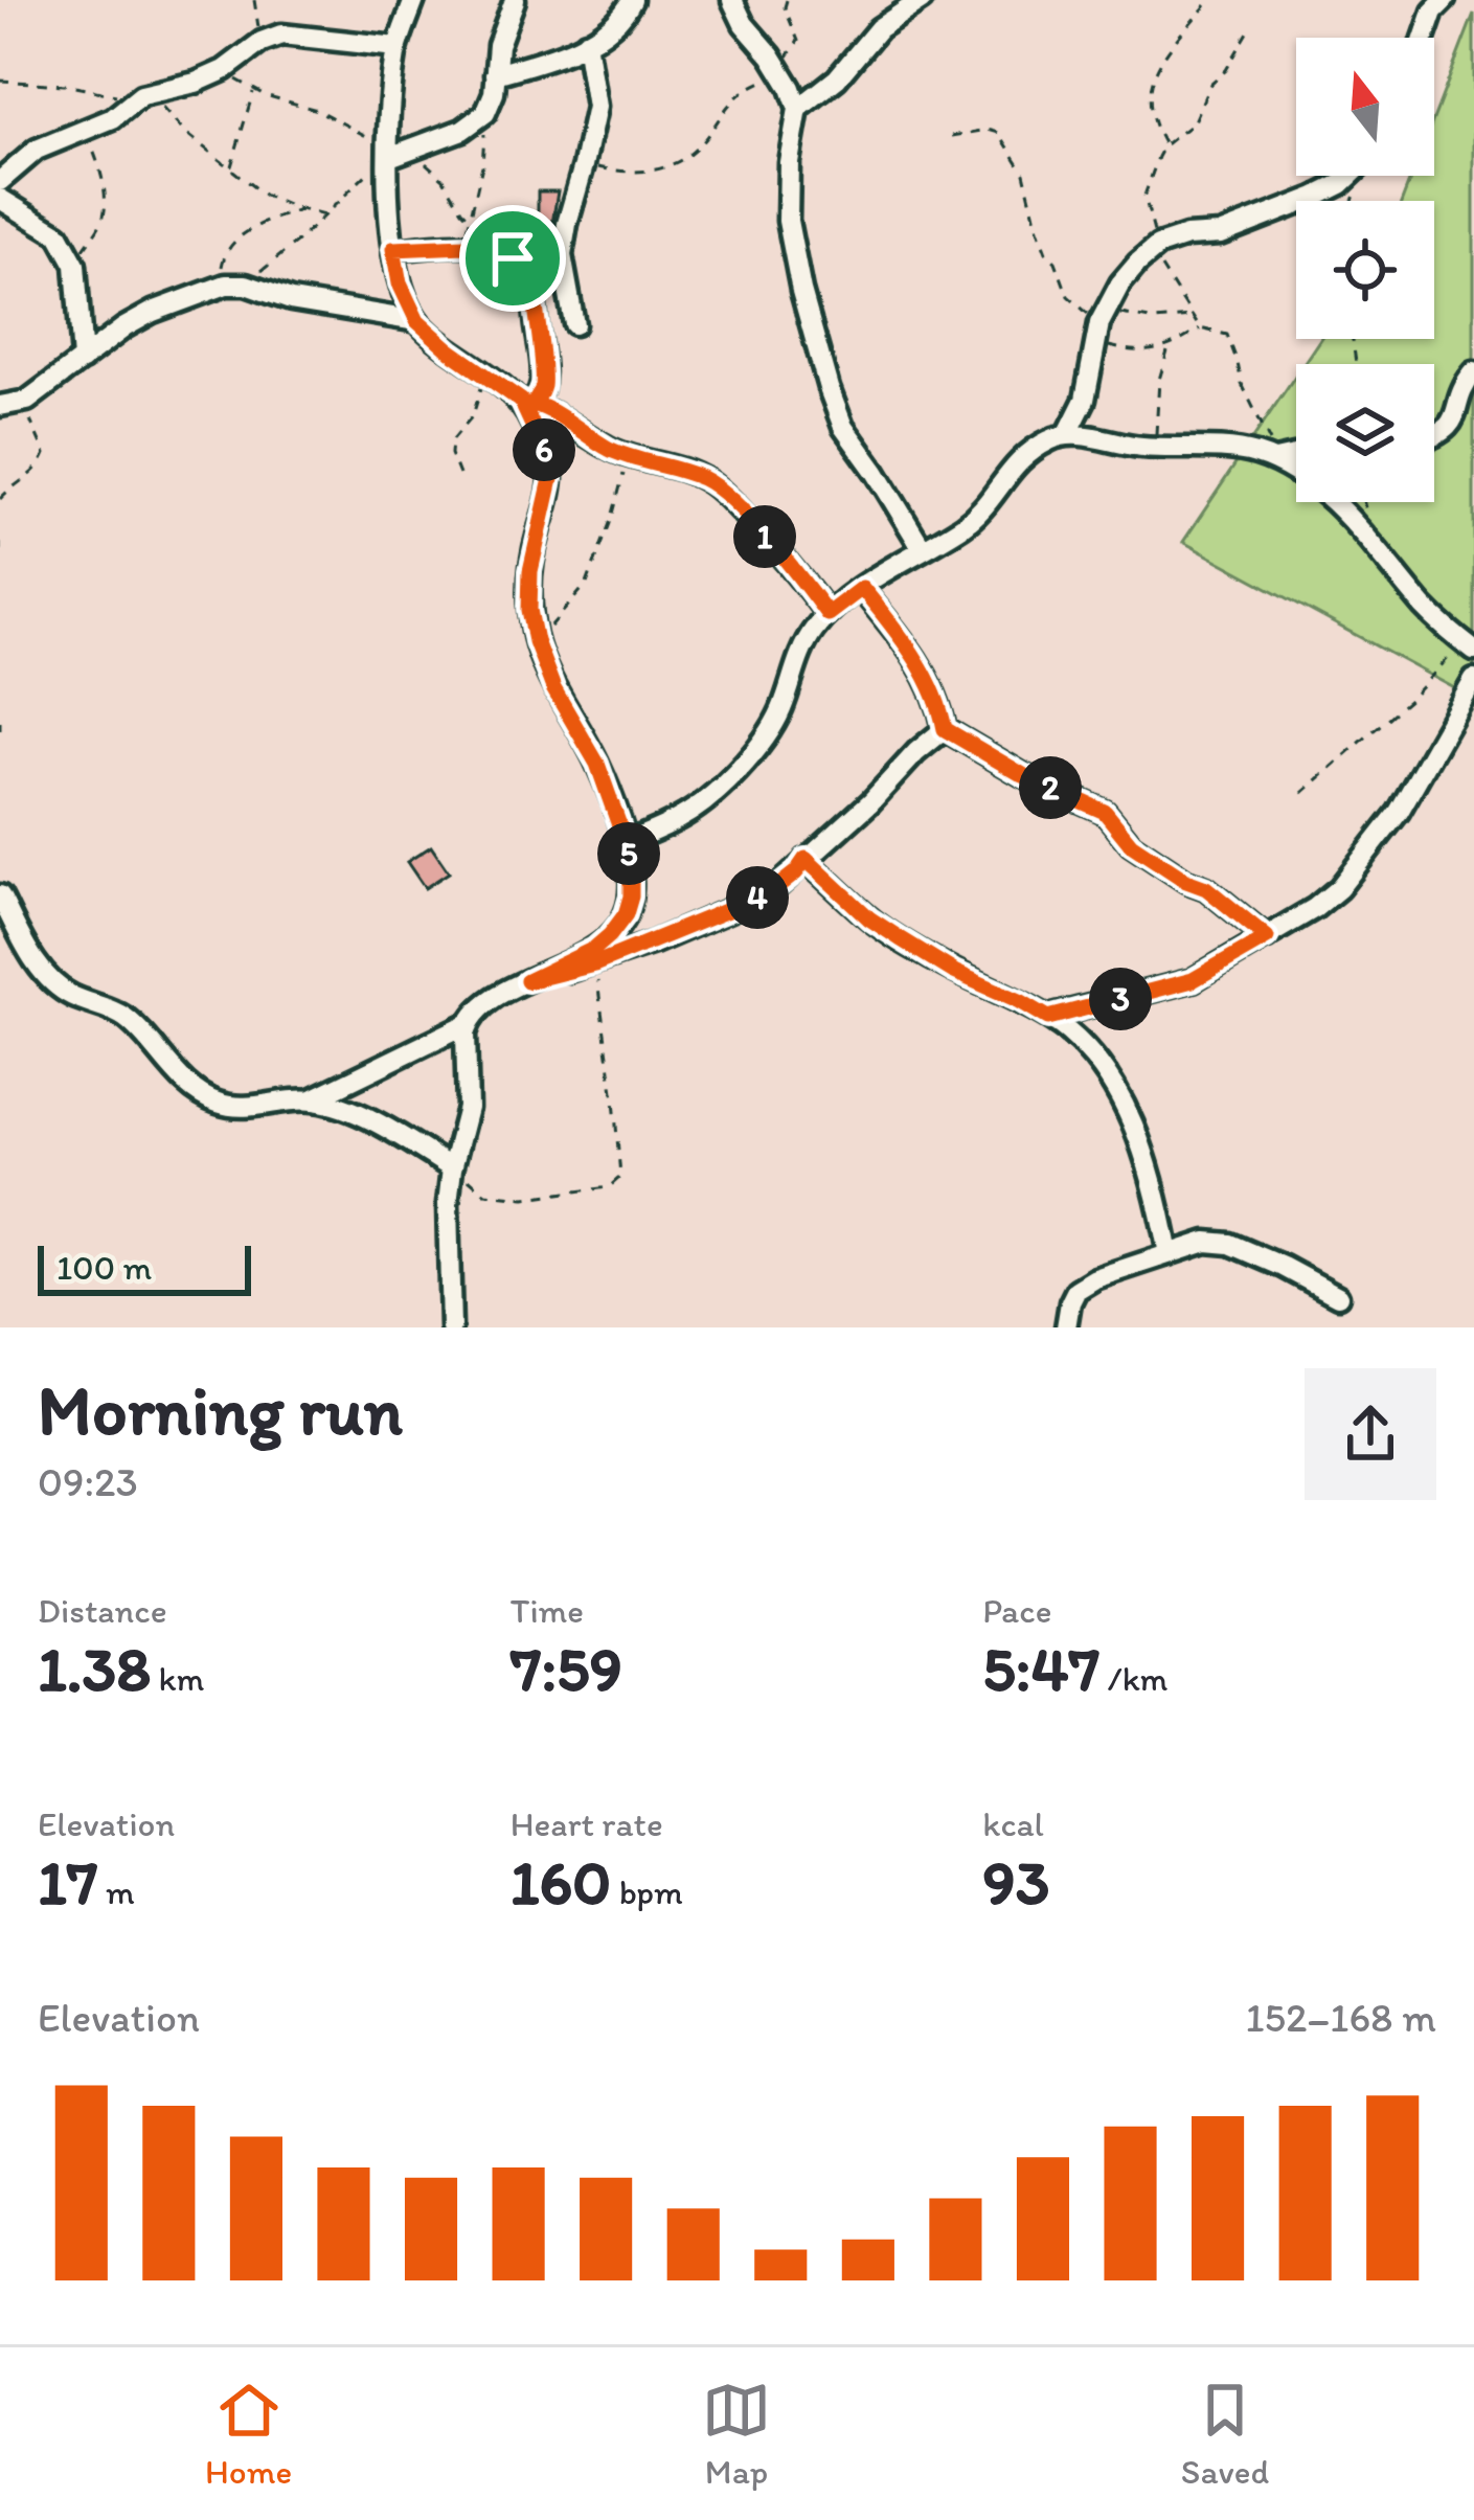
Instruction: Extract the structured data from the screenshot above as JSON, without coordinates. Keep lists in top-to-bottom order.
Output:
{
  "scale_bar": "100 m",
  "north": "top",
  "page": {
    "pins": [
      "6",
      "1",
      "2",
      "5",
      "4",
      "3"
    ],
    "scale": "100 m",
    "heading": ["Morning run", "09:23"],
    "stats": [
      ["Distance", "1.38 km"],
      ["Time", "7:59"],
      ["Pace", "5:47 /km"],
      ["Elevation", "17 m"],
      ["Heart rate", "160 bpm"],
      ["kcal", "93"]
    ],
    "chart": ["Elevation", "152–168 m"],
    "tabs": ["Home", "Map", "Saved"]
  }
}
